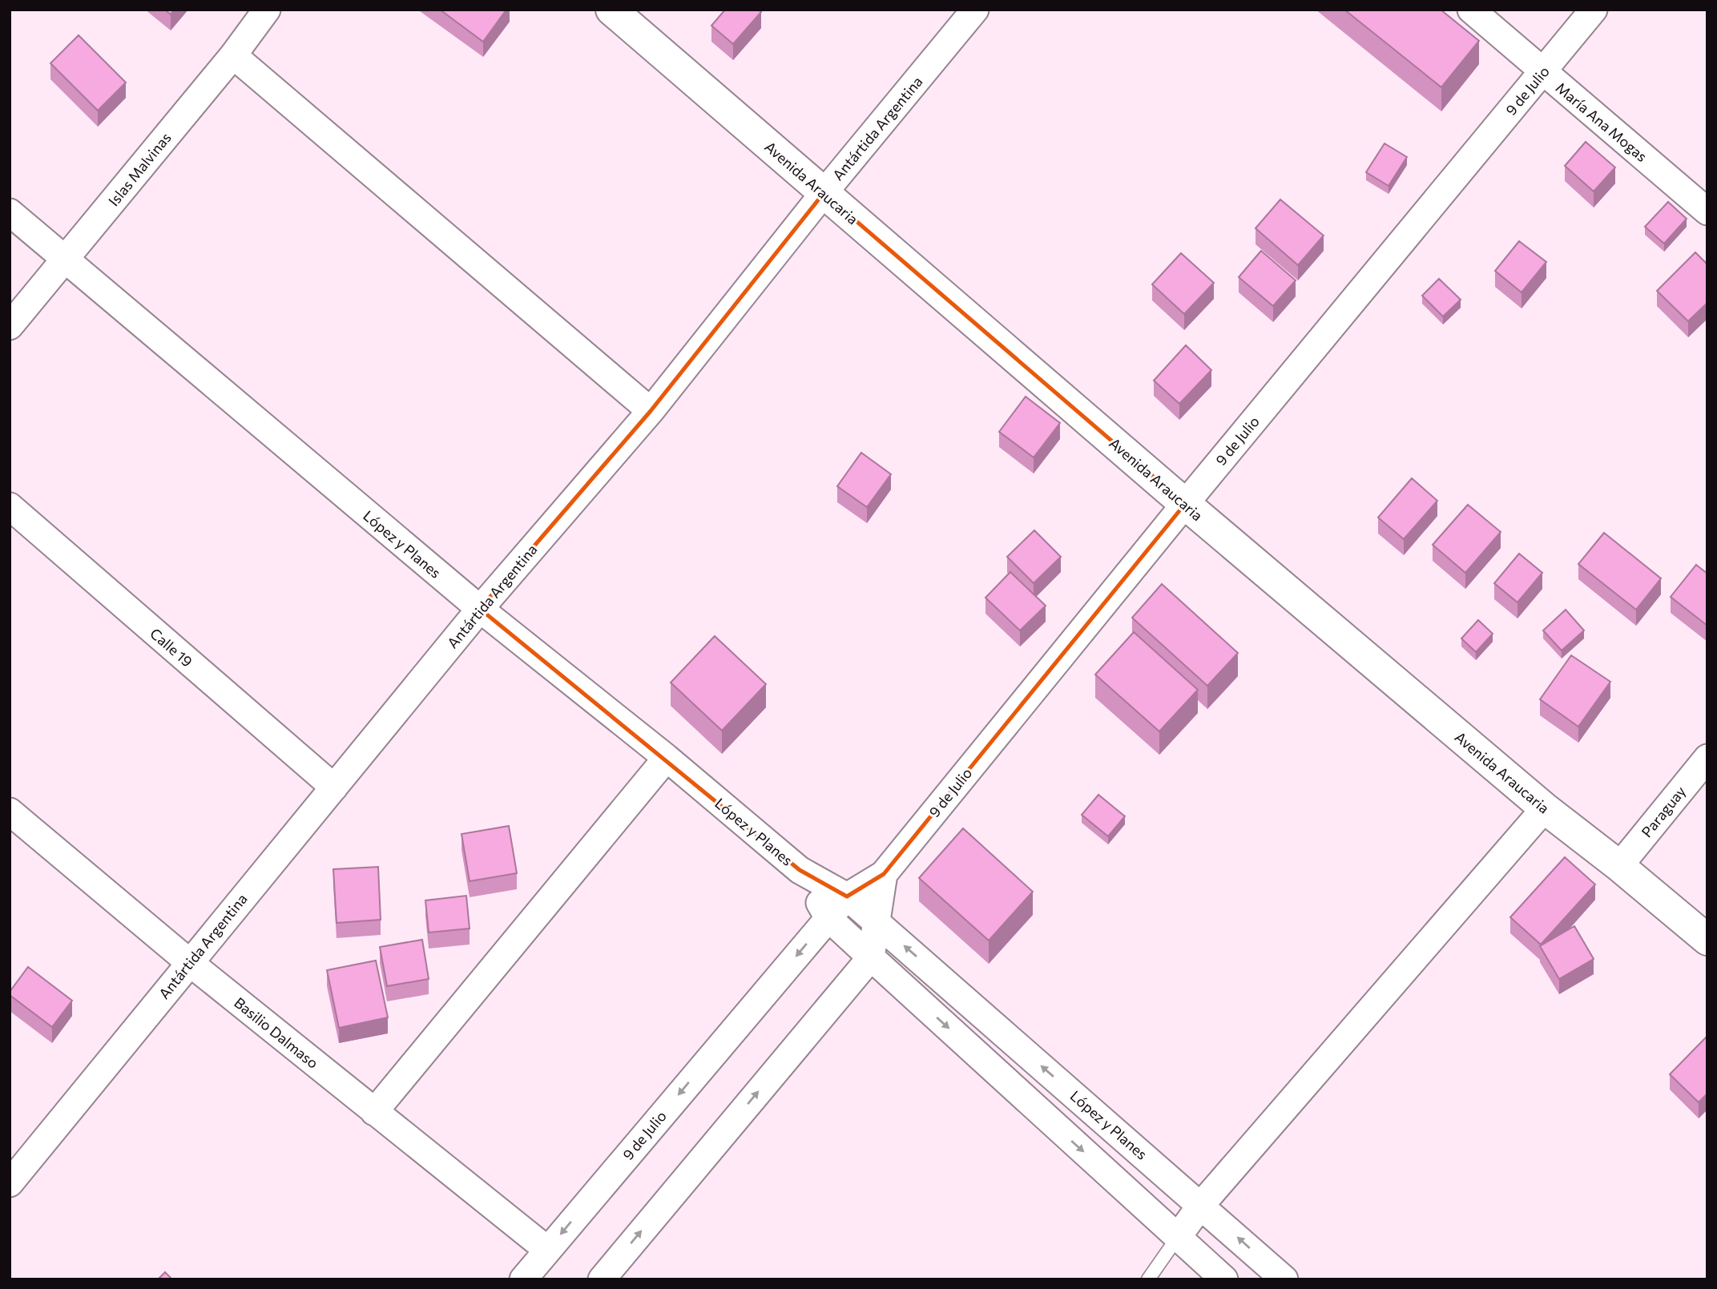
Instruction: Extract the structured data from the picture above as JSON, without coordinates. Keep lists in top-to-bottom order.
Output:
{
  "streets": {
    "main road": ["Avenida Araucaria"],
    "street": [
      "9 de Julio",
      "María Ana Mogas",
      "Antártida Argentina",
      "Islas Malvinas",
      "López y Planes",
      "Calle 19",
      "Paraguay",
      "Basilio Dalmaso"
    ]
  },
  "crossings": [
    ["9 de Julio", "María Ana Mogas"],
    ["9 de Julio", "Avenida Araucaria"],
    ["9 de Julio", "López y Planes"],
    ["9 de Julio", "Basilio Dalmaso"],
    ["Antártida Argentina", "Avenida Araucaria"],
    ["Antártida Argentina", "López y Planes"],
    ["Antártida Argentina", "Calle 19"],
    ["Antártida Argentina", "Basilio Dalmaso"],
    ["Islas Malvinas", "López y Planes"],
    ["Avenida Araucaria", "Paraguay"]
  ]
}
